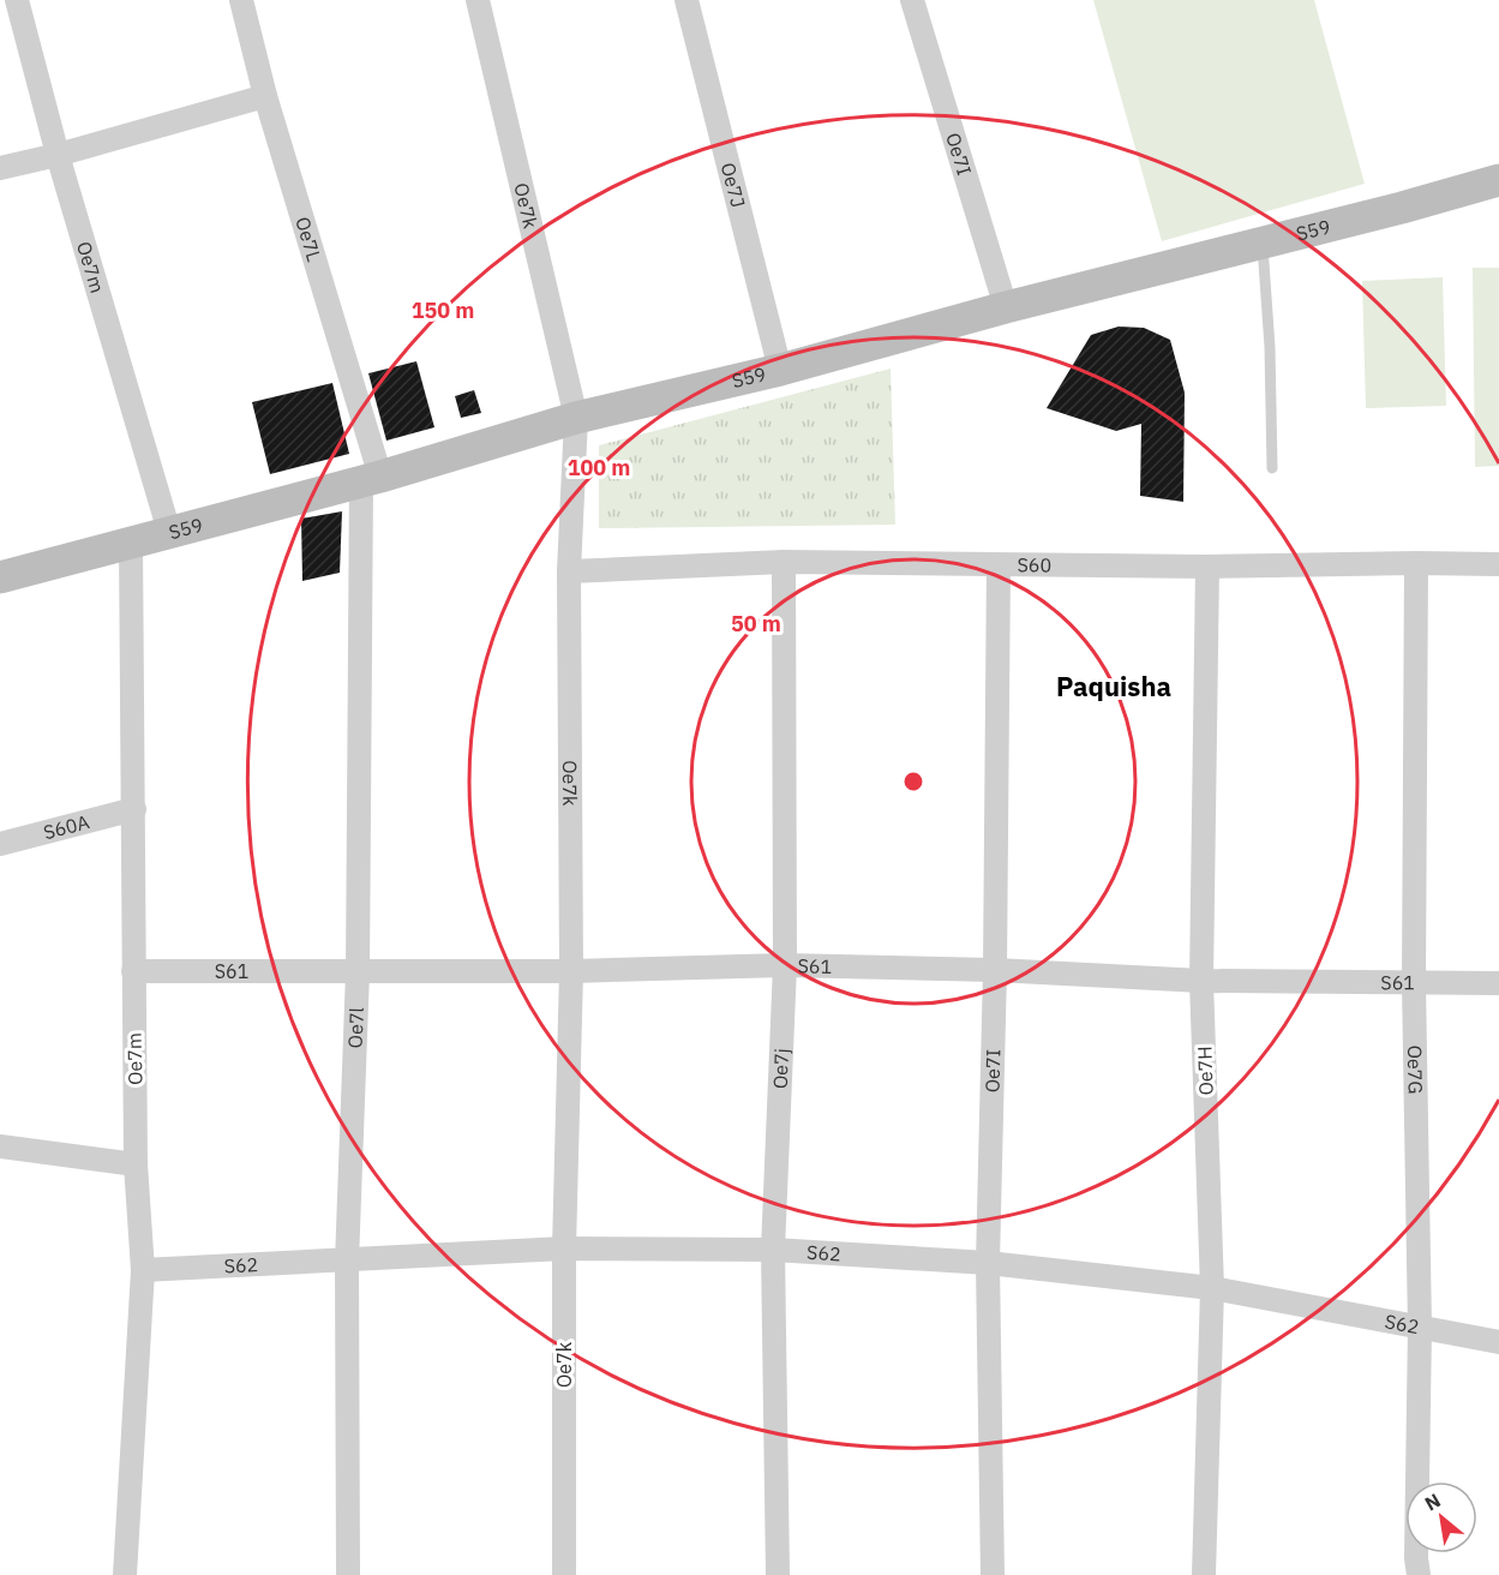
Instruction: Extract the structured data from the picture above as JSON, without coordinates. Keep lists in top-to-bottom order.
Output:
{
  "streets": {
    "street": [
      "Oe7I",
      "Oe7J",
      "Oe7k",
      "S59",
      "Oe7L",
      "Oe7m",
      "S60",
      "S60A",
      "S61",
      "Oe7l",
      "Oe7j",
      "Oe7G",
      "Oe7H",
      "S62"
    ]
  },
  "crossings": [
    ["Oe7I", "S59"],
    ["Oe7I", "S60"],
    ["Oe7I", "S61"],
    ["Oe7I", "S62"],
    ["Oe7J", "S59"],
    ["Oe7k", "S59"],
    ["Oe7k", "S60"],
    ["Oe7k", "S61"],
    ["Oe7k", "S62"],
    ["S59", "Oe7L"],
    ["S59", "Oe7m"],
    ["S59", "Oe7l"],
    ["Oe7L", "Oe7l"],
    ["Oe7m", "S60A"],
    ["Oe7m", "S61"],
    ["Oe7m", "S62"],
    ["S60", "Oe7j"],
    ["S60", "Oe7G"],
    ["S60", "Oe7H"],
    ["S61", "Oe7l"],
    ["S61", "Oe7j"],
    ["S61", "Oe7G"],
    ["S61", "Oe7H"],
    ["Oe7l", "S62"],
    ["Oe7j", "S62"],
    ["Oe7G", "S62"],
    ["Oe7H", "S62"]
  ],
  "districts": ["Paquisha"],
  "north": "top left",
  "rings": ["150 m", "100 m", "50 m"]
}
